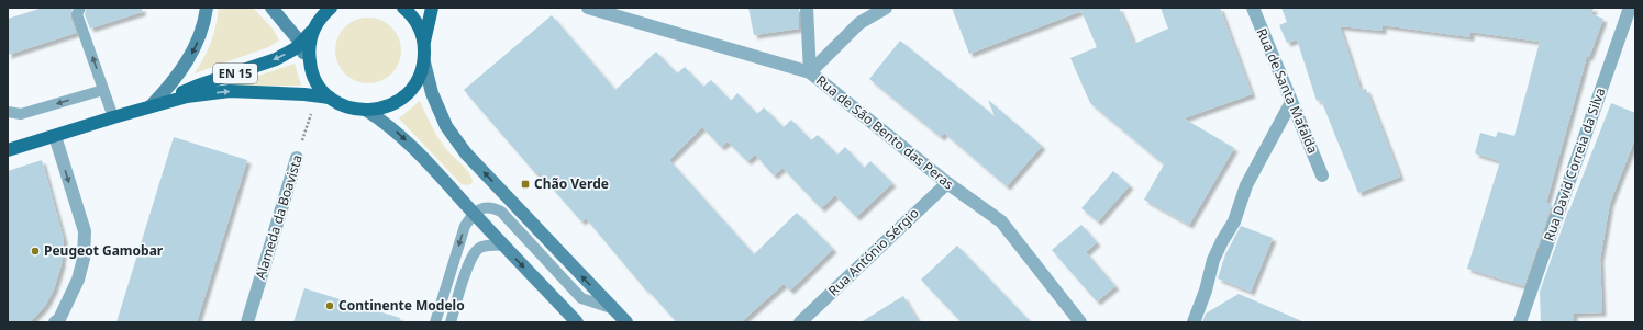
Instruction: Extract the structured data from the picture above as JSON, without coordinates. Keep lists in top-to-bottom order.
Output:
{
  "streets": {
    "main road": ["EN 15"],
    "street": [
      "Rua de Santa Mafalda",
      "Rua de São Bento das Peras",
      "Rua David Correia da Silva",
      "Alameda da Boavista",
      "Rua António Sérgio"
    ]
  },
  "crossings": [
    ["Rua de São Bento das Peras", "Rua António Sérgio"]
  ],
  "places": {
    "transit": ["Chão Verde"],
    "other": ["Peugeot Gamobar", "Continente Modelo"]
  }
}
